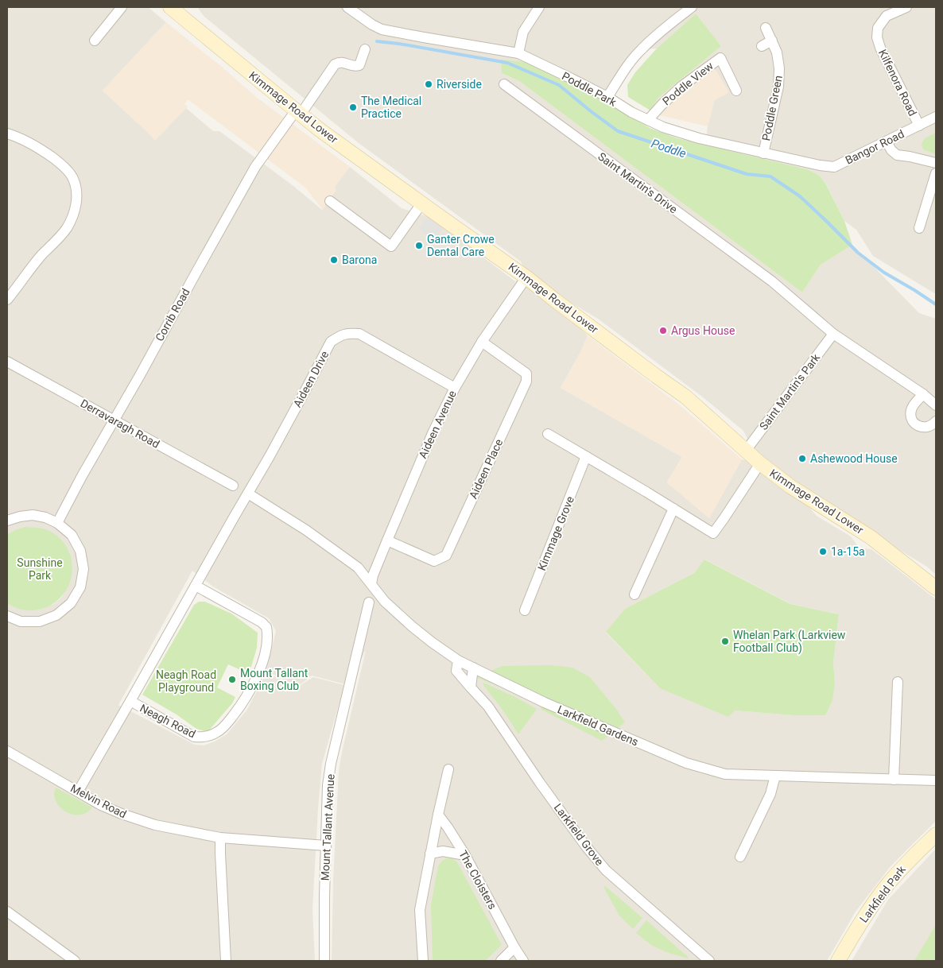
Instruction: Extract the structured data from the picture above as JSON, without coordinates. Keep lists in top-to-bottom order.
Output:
{
  "streets": {
    "main road": ["Kimmage Road Lower", "Larkfield Park"],
    "street": [
      "Kilfenora Road",
      "Poddle View",
      "Poddle Park",
      "Poddle Green",
      "Bangor Road",
      "Saint Martin's Drive",
      "Corrib Road",
      "Aideen Drive",
      "Saint Martin's Park",
      "Derravaragh Road",
      "Aideen Avenue",
      "Aideen Place",
      "Kimmage Grove",
      "Neagh Road",
      "Larkfield Gardens",
      "Melvin Road",
      "Mount Tallant Avenue",
      "Larkfield Grove",
      "The Cloisters"
    ]
  },
  "crossings": [
    ["Kilfenora Road", "Bangor Road"],
    ["Poddle View", "Poddle Park"],
    ["Poddle Park", "Poddle Green"],
    ["Poddle Park", "Bangor Road"],
    ["Kimmage Road Lower", "Corrib Road"],
    ["Kimmage Road Lower", "Saint Martin's Park"],
    ["Kimmage Road Lower", "Aideen Avenue"],
    ["Saint Martin's Drive", "Saint Martin's Park"],
    ["Corrib Road", "Derravaragh Road"],
    ["Aideen Drive", "Aideen Avenue"],
    ["Aideen Drive", "Neagh Road"],
    ["Aideen Avenue", "Aideen Place"],
    ["Aideen Avenue", "Larkfield Gardens"],
    ["Neagh Road", "Melvin Road"],
    ["Larkfield Gardens", "Larkfield Grove"],
    ["Melvin Road", "Mount Tallant Avenue"]
  ],
  "water": ["Poddle"],
  "parks": ["Sunshine Park", "Neagh Road Playground"],
  "places": [
    "Riverside",
    "The Medical Practice",
    "Ganter Crowe Dental Care",
    "Barona",
    "Argus House",
    "Ashewood House",
    "1a-15a",
    "Whelan Park (Larkview Football Club)",
    "Mount Tallant Boxing Club"
  ]
}
